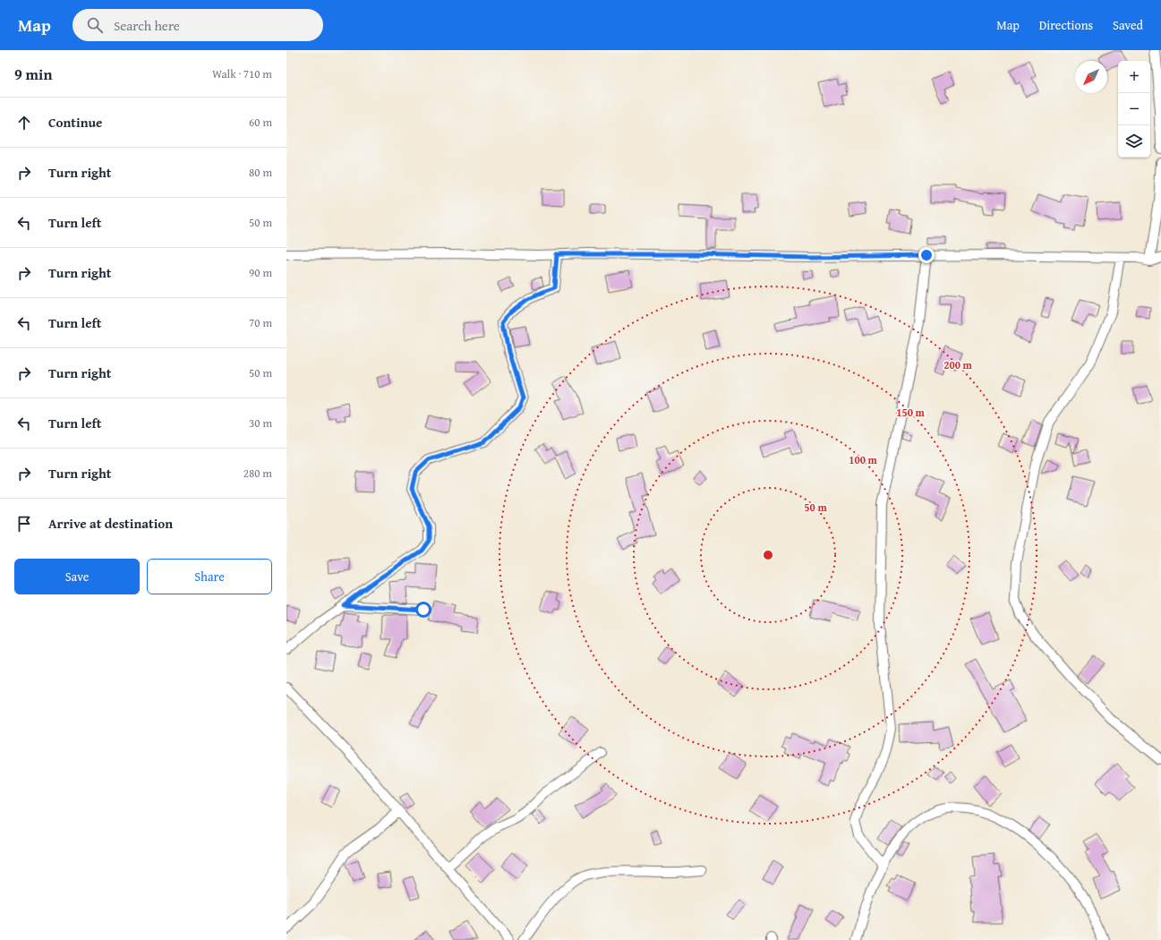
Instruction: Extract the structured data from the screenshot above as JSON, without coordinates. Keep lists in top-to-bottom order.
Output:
{
  "north": "bottom left",
  "page": {
    "header": "Map",
    "search": "Search here",
    "nav": ["Map", "Directions", "Saved"],
    "heading": ["9 min", "Walk · 710 m"],
    "map_buttons": ["+", "−"],
    "list": [
      ["Continue", "60 m"],
      ["Turn right", "80 m"],
      ["Turn left", "50 m"],
      ["Turn right", "90 m"],
      ["Turn left", "70 m"],
      ["Turn right", "50 m"],
      ["Turn left", "30 m"],
      ["Turn right", "280 m"],
      "Arrive at destination"
    ],
    "buttons": ["Save", "Share"]
  },
  "rings": [
    "200 m",
    "150 m",
    "100 m",
    "50 m"
  ]
}
